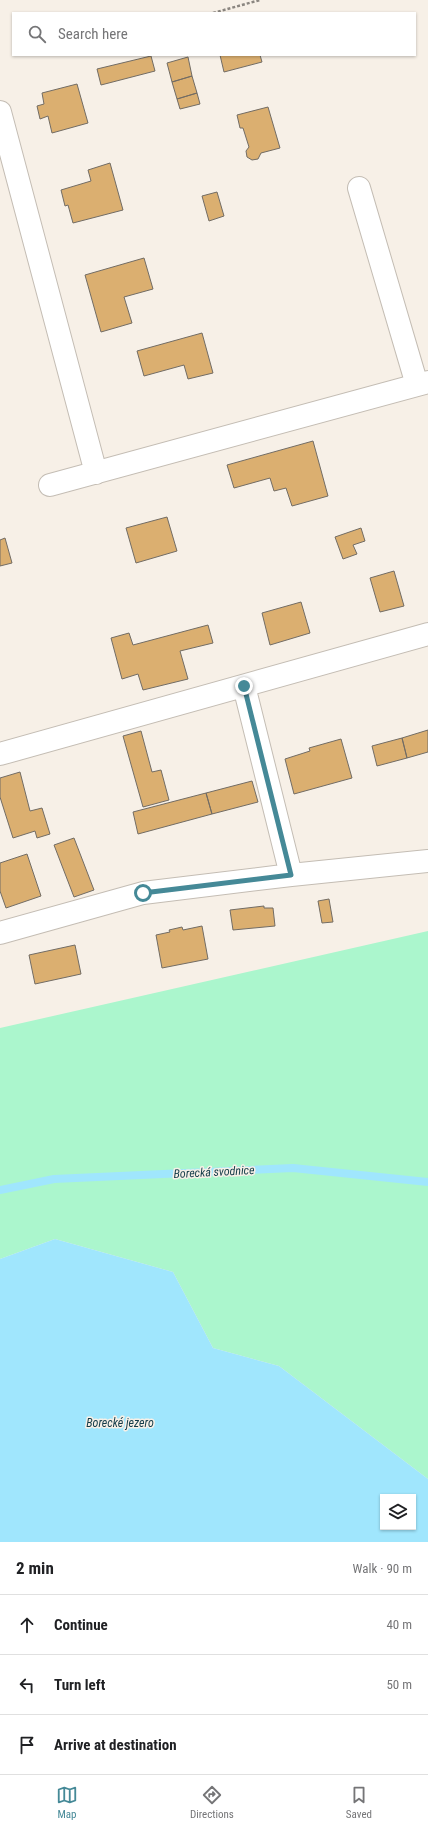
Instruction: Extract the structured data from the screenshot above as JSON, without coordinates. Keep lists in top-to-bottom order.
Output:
{
  "water": ["Borecká svodnice", "Borecké jezero"],
  "page": {
    "search": "Search here",
    "heading": ["2 min", "Walk · 90 m"],
    "list": [
      ["Continue", "40 m"],
      ["Turn left", "50 m"],
      "Arrive at destination"
    ],
    "nav": ["Map", "Directions", "Saved"]
  }
}
